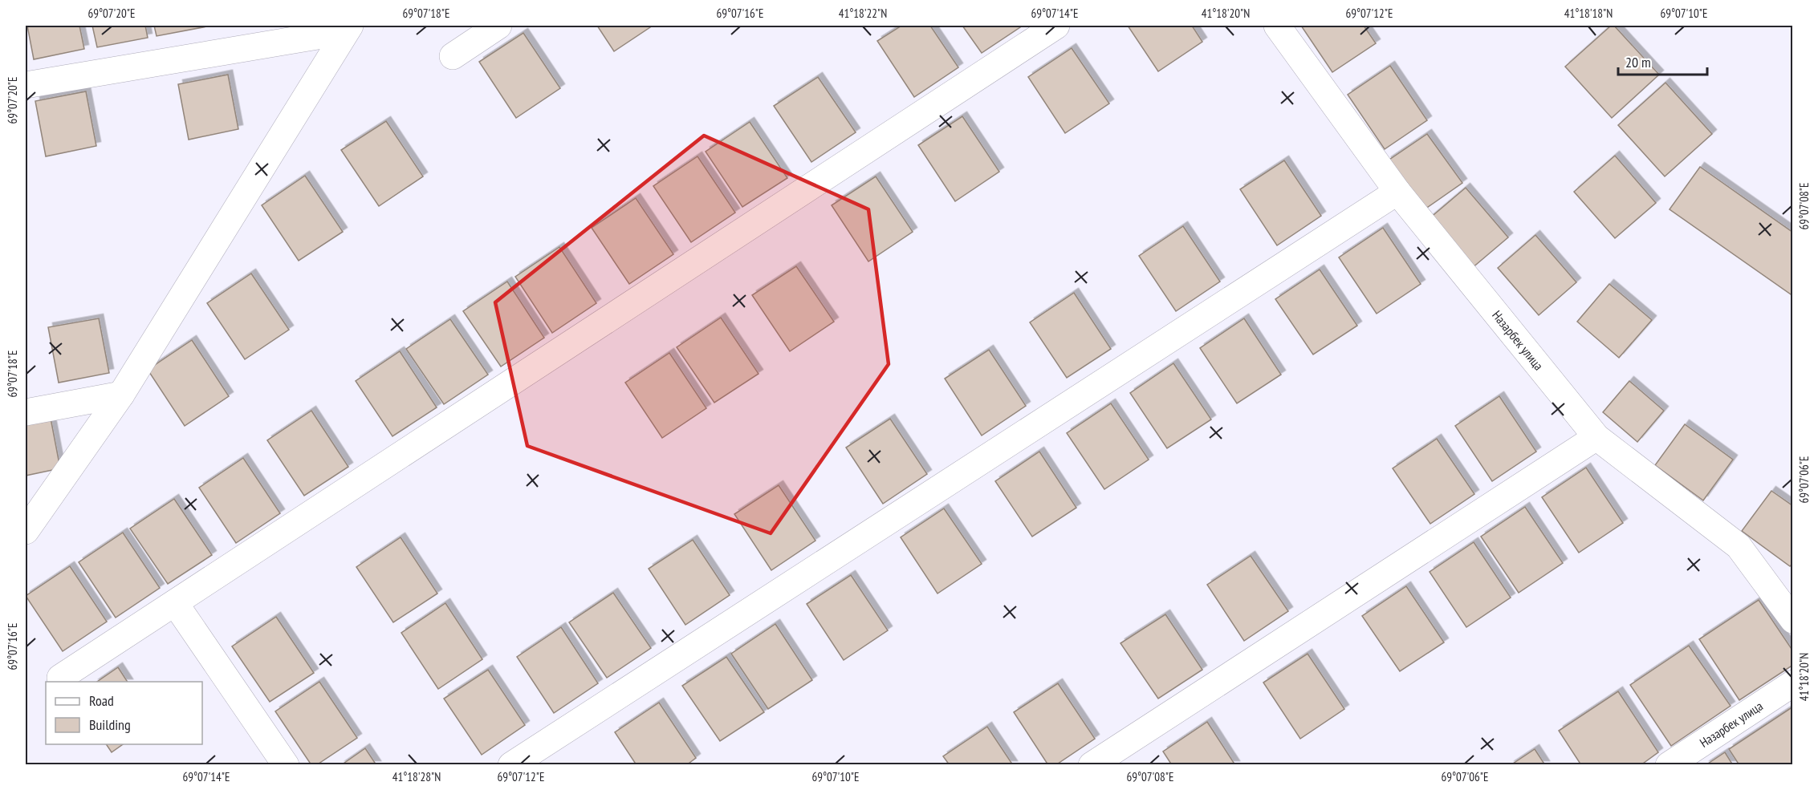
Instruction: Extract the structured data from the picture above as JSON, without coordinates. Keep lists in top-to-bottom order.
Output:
{
  "streets": {
    "street": ["Назарбек улица"]
  },
  "legend": ["Road", "Building"],
  "scale_bar": "20 m",
  "coordinates": [
    "69°07'20\"E",
    "69°07'18\"E",
    "69°07'16\"E",
    "41°18'22\"N",
    "69°07'14\"E",
    "41°18'20\"N",
    "69°07'12\"E",
    "41°18'18\"N",
    "69°07'10\"E",
    "69°07'08\"E",
    "69°07'06\"E",
    "41°18'28\"N"
  ]
}
